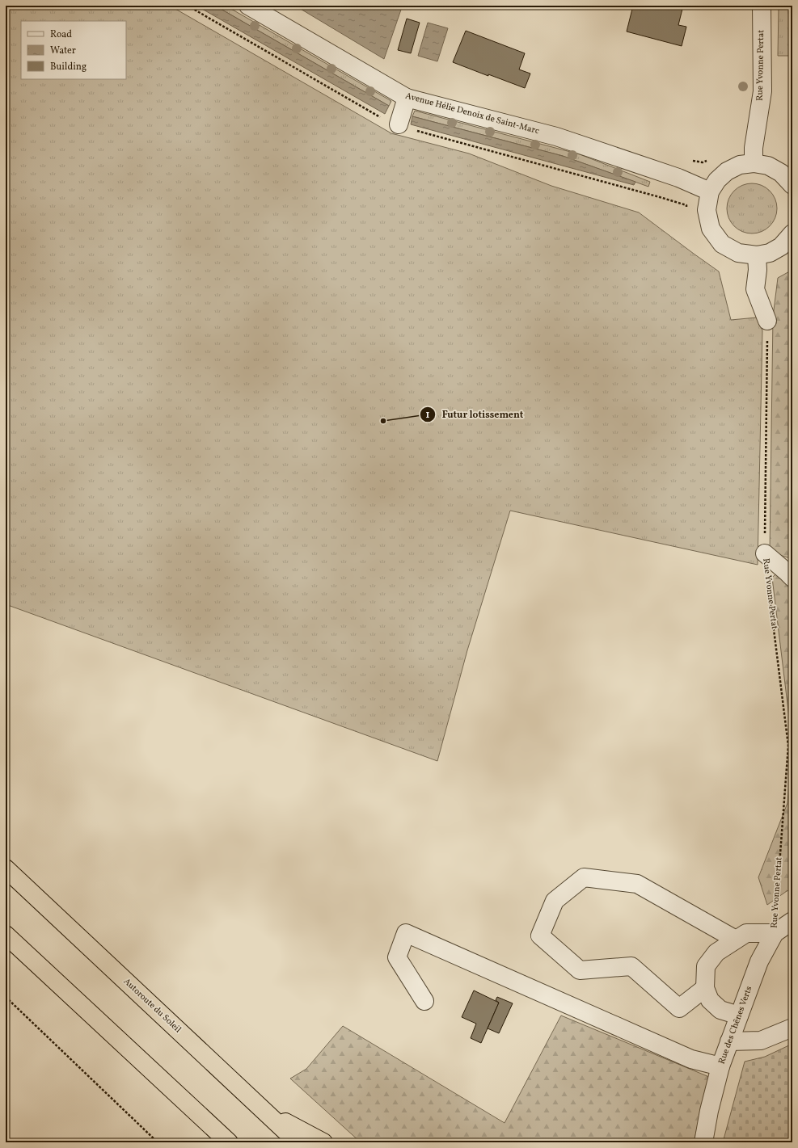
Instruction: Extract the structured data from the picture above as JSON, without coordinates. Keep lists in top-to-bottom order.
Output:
{
  "streets": {
    "highway": ["Autoroute du Soleil"],
    "street": ["Rue Yvonne Pertat", "Avenue Hélie Denoix de Saint-Marc", "Rue des Chênes Verts"]
  },
  "crossings": [
    ["Rue Yvonne Pertat", "Rue des Chênes Verts"]
  ],
  "places": ["Futur lotissement"],
  "legend": ["Road", "Water", "Building"]
}
